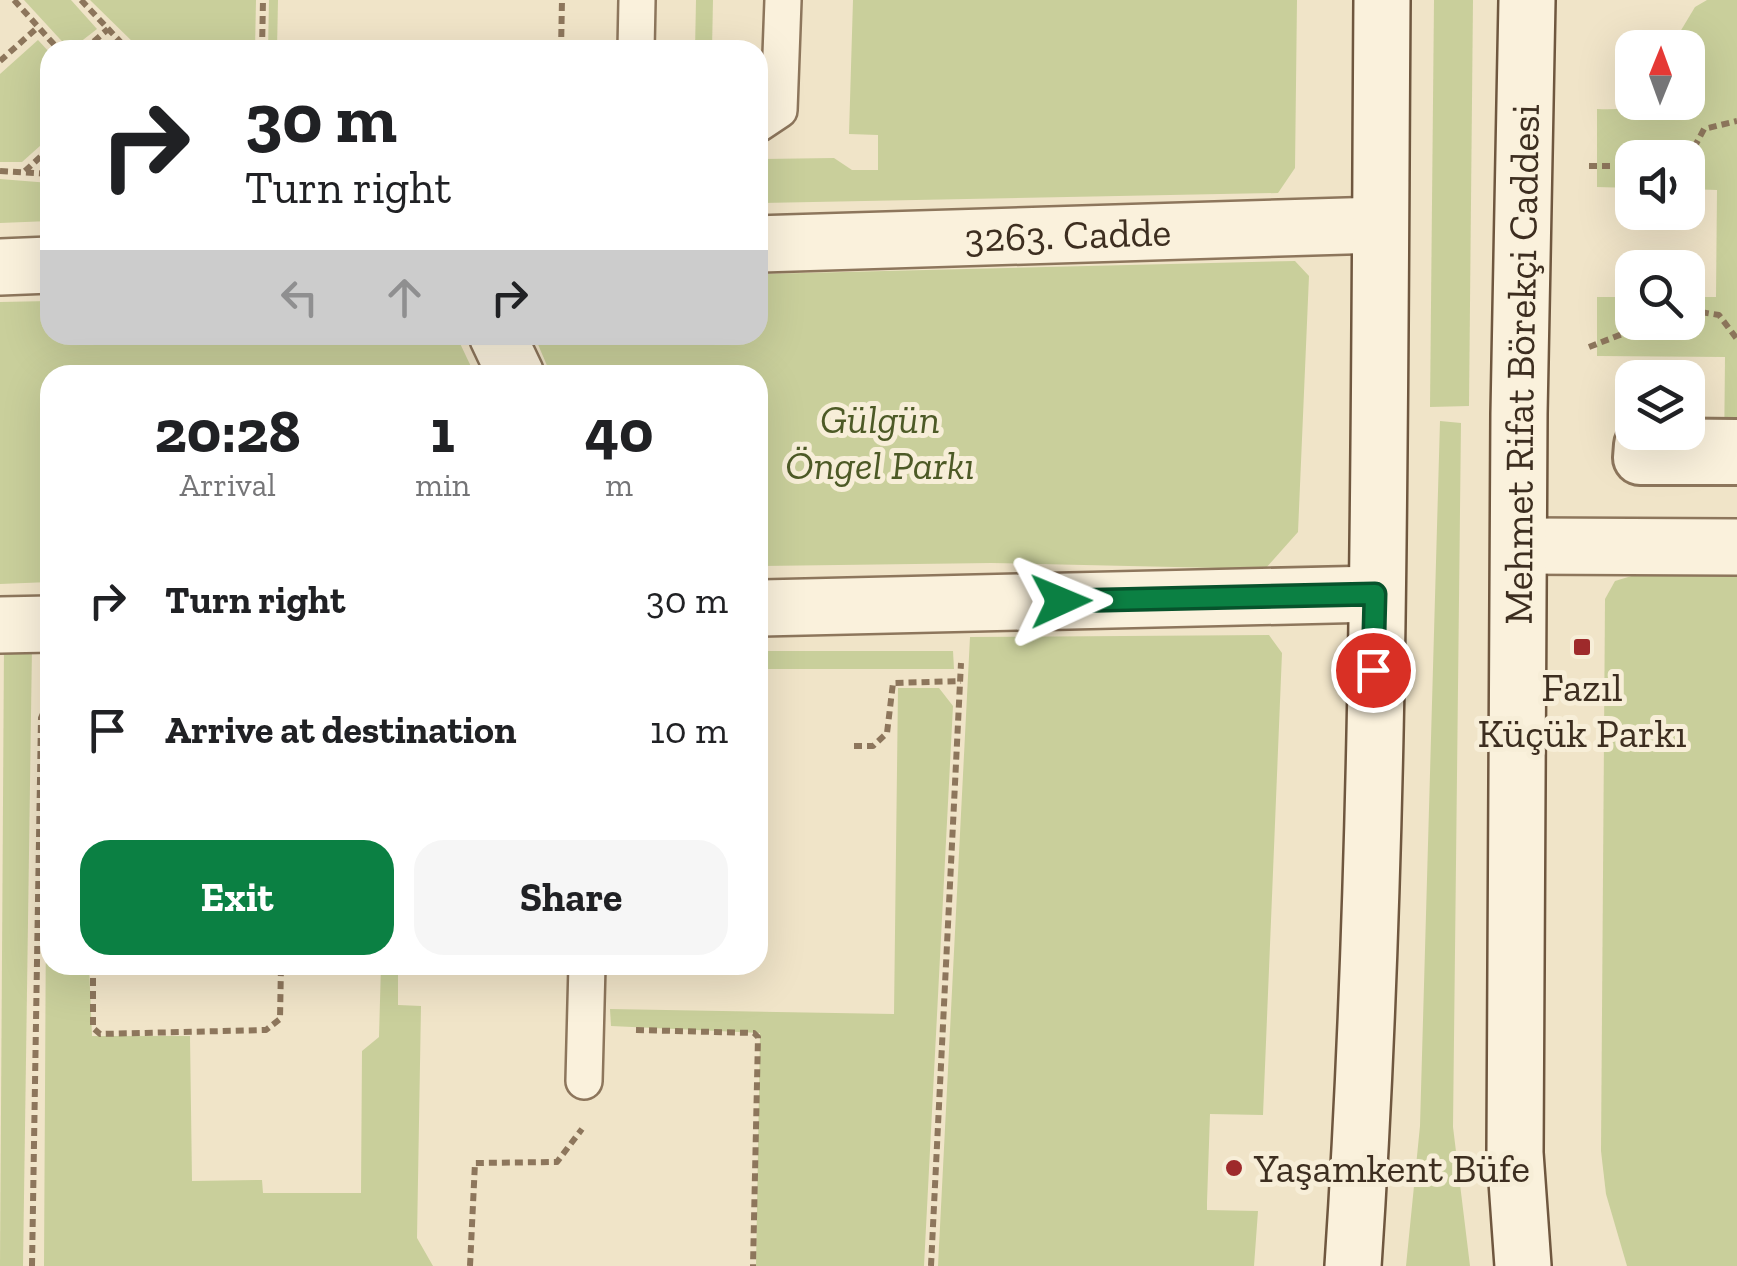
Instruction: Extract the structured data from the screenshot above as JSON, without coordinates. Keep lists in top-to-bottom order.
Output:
{
  "streets": {
    "main road": ["3263. Cadde", "Mehmet Rifat Börekçi Caddesi"]
  },
  "parks": ["Gülgün Öngel Parkı"],
  "places": {
    "transit": ["Fazıl Küçük Parkı"],
    "other": ["Yaşamkent Büfe"]
  },
  "north": "top",
  "page": {
    "turn": ["30 m", "Turn right"],
    "eta": [
      "20:28",
      "Arrival",
      "1",
      "min",
      "40",
      "m"
    ],
    "list": [
      {
        "name": "Turn right",
        "value": "30 m"
      },
      {
        "name": "Arrive at destination",
        "value": "10 m"
      }
    ],
    "buttons": ["Exit", "Share"]
  }
}
